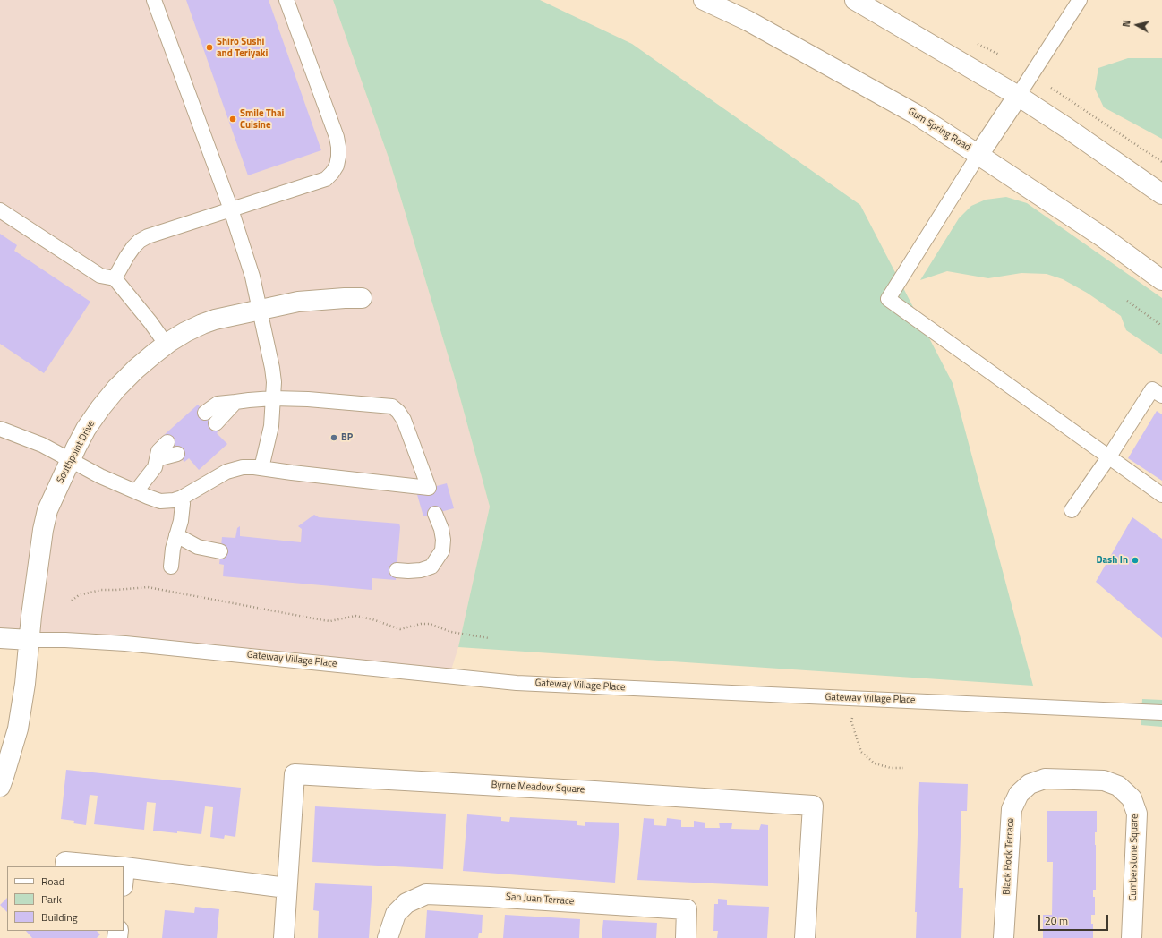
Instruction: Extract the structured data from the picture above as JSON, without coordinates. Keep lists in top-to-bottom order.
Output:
{
  "streets": {
    "street": [
      "Gum Spring Road",
      "Southpoint Drive",
      "Gateway Village Place",
      "Byrne Meadow Square",
      "Black Rock Terrace",
      "Cumberstone Square",
      "San Juan Terrace"
    ]
  },
  "crossings": [
    ["Southpoint Drive", "Gateway Village Place"],
    ["Black Rock Terrace", "Cumberstone Square"]
  ],
  "places": [
    "Shiro Sushi and Teriyaki",
    "Smile Thai Cuisine",
    "BP",
    "Dash In"
  ],
  "legend": ["Road", "Park", "Building"],
  "scale_bar": "20 m",
  "north": "left"
}
